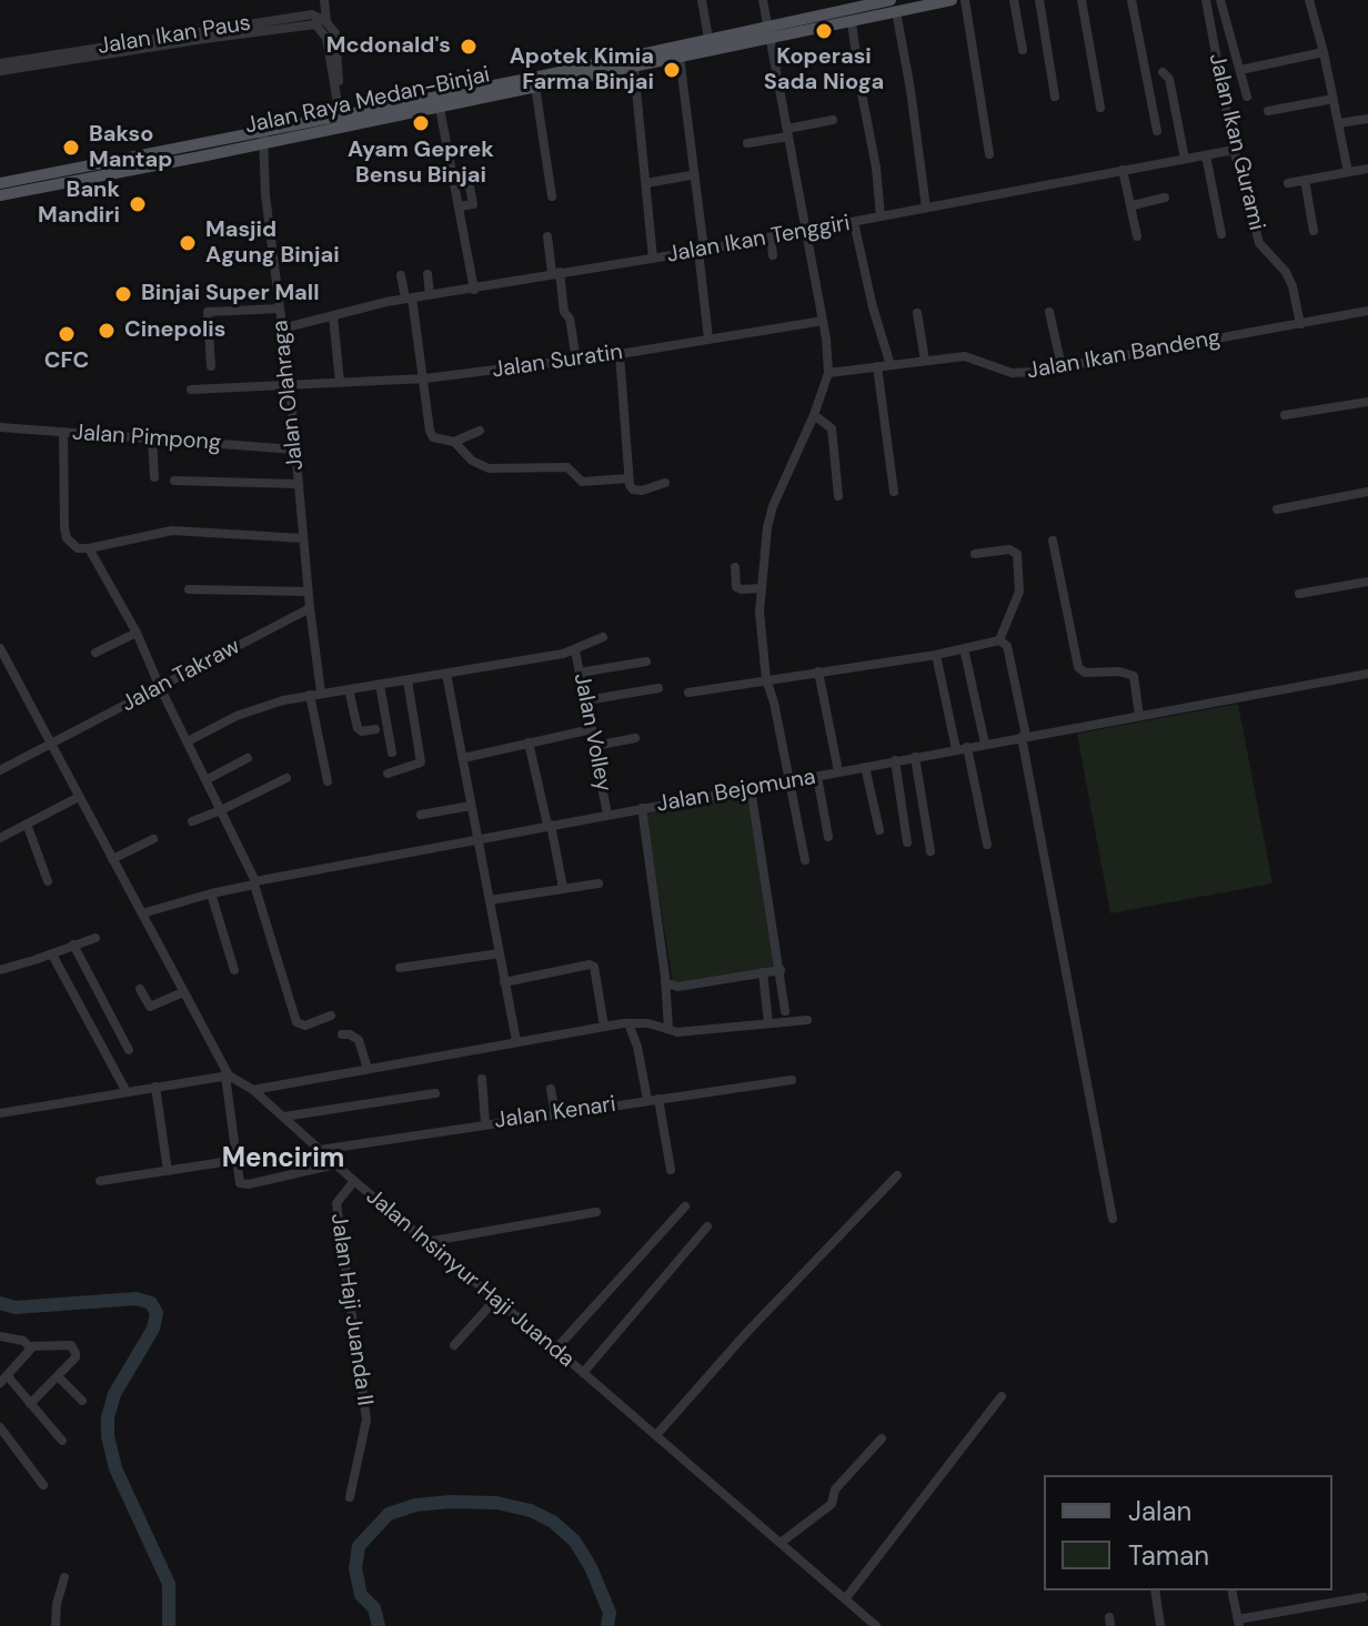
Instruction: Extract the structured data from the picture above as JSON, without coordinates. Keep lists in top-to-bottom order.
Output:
{
  "streets": {
    "main road": ["Jalan Raya Medan-Binjai"],
    "street": [
      "Jalan Ikan Paus",
      "Jalan Ikan Gurami",
      "Jalan Ikan Tenggiri",
      "Jalan Ikan Bandeng",
      "Jalan Suratin",
      "Jalan Olahraga",
      "Jalan Pimpong",
      "Jalan Takraw",
      "Jalan Volley",
      "Jalan Bejomuna",
      "Jalan Kenari",
      "Jalan Insinyur Haji Juanda",
      "Jalan Haji Juanda II"
    ]
  },
  "crossings": [
    ["Jalan Ikan Paus", "Jalan Raya Medan-Binjai"],
    ["Jalan Raya Medan-Binjai", "Jalan Olahraga"],
    ["Jalan Ikan Gurami", "Jalan Ikan Tenggiri"],
    ["Jalan Ikan Gurami", "Jalan Ikan Bandeng"],
    ["Jalan Ikan Tenggiri", "Jalan Olahraga"],
    ["Jalan Suratin", "Jalan Olahraga"],
    ["Jalan Olahraga", "Jalan Pimpong"],
    ["Jalan Olahraga", "Jalan Takraw"],
    ["Jalan Volley", "Jalan Bejomuna"],
    ["Jalan Kenari", "Jalan Insinyur Haji Juanda"],
    ["Jalan Insinyur Haji Juanda", "Jalan Haji Juanda II"]
  ],
  "districts": ["Mencirim"],
  "places": [
    "Koperasi Sada Nioga",
    "Mcdonald's",
    "Apotek Kimia Farma Binjai",
    "Ayam Geprek Bensu Binjai",
    "Bakso Mantap",
    "Bank Mandiri",
    "Masjid Agung Binjai",
    "Binjai Super Mall",
    "Cinepolis",
    "CFC"
  ],
  "legend": ["Jalan", "Taman"]
}
